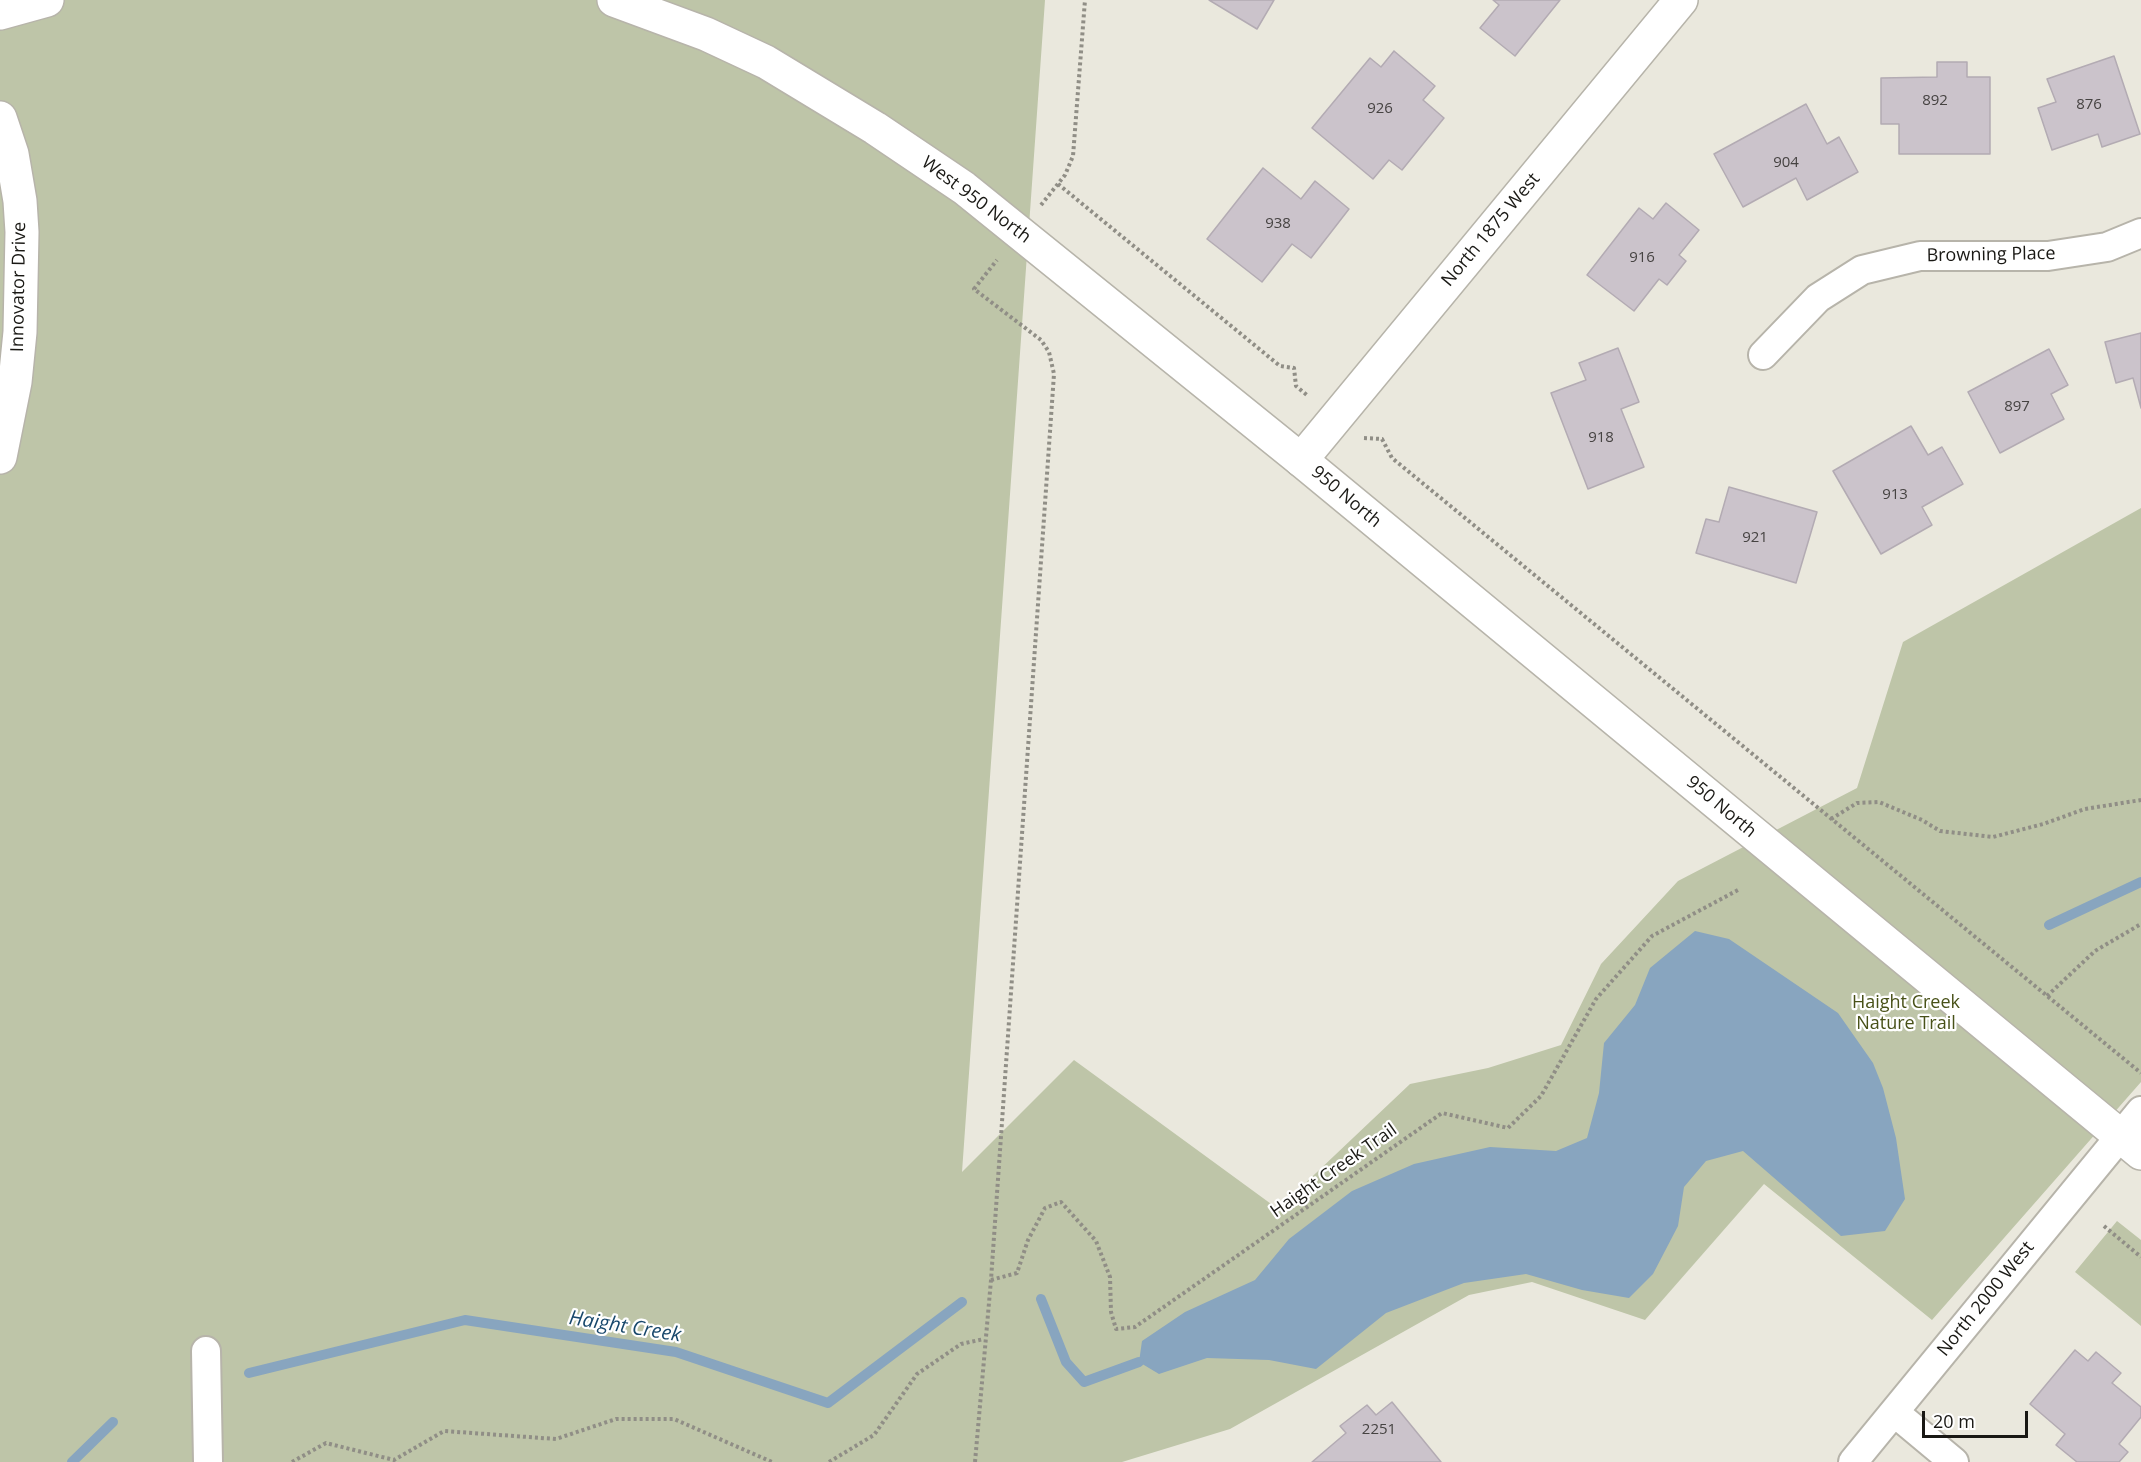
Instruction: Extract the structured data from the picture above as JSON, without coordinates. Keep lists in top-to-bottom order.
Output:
{
  "streets": {
    "main road": [
      "West 950 North",
      "North 1875 West",
      "Innovator Drive",
      "950 North"
    ],
    "street": ["Browning Place", "North 2000 West"],
    "path": ["Haight Creek Trail"]
  },
  "crossings": [
    ["West 950 North", "North 1875 West"],
    ["West 950 North", "950 North"],
    ["North 1875 West", "950 North"],
    ["950 North", "North 2000 West"]
  ],
  "water": ["Haight Creek"],
  "parks": ["Haight Creek Nature Trail"],
  "house_numbers": [
    "892",
    "876",
    "926",
    "904",
    "938",
    "916",
    "897",
    "918",
    "913",
    "921",
    "2251"
  ],
  "scale_bar": "20 m"
}
